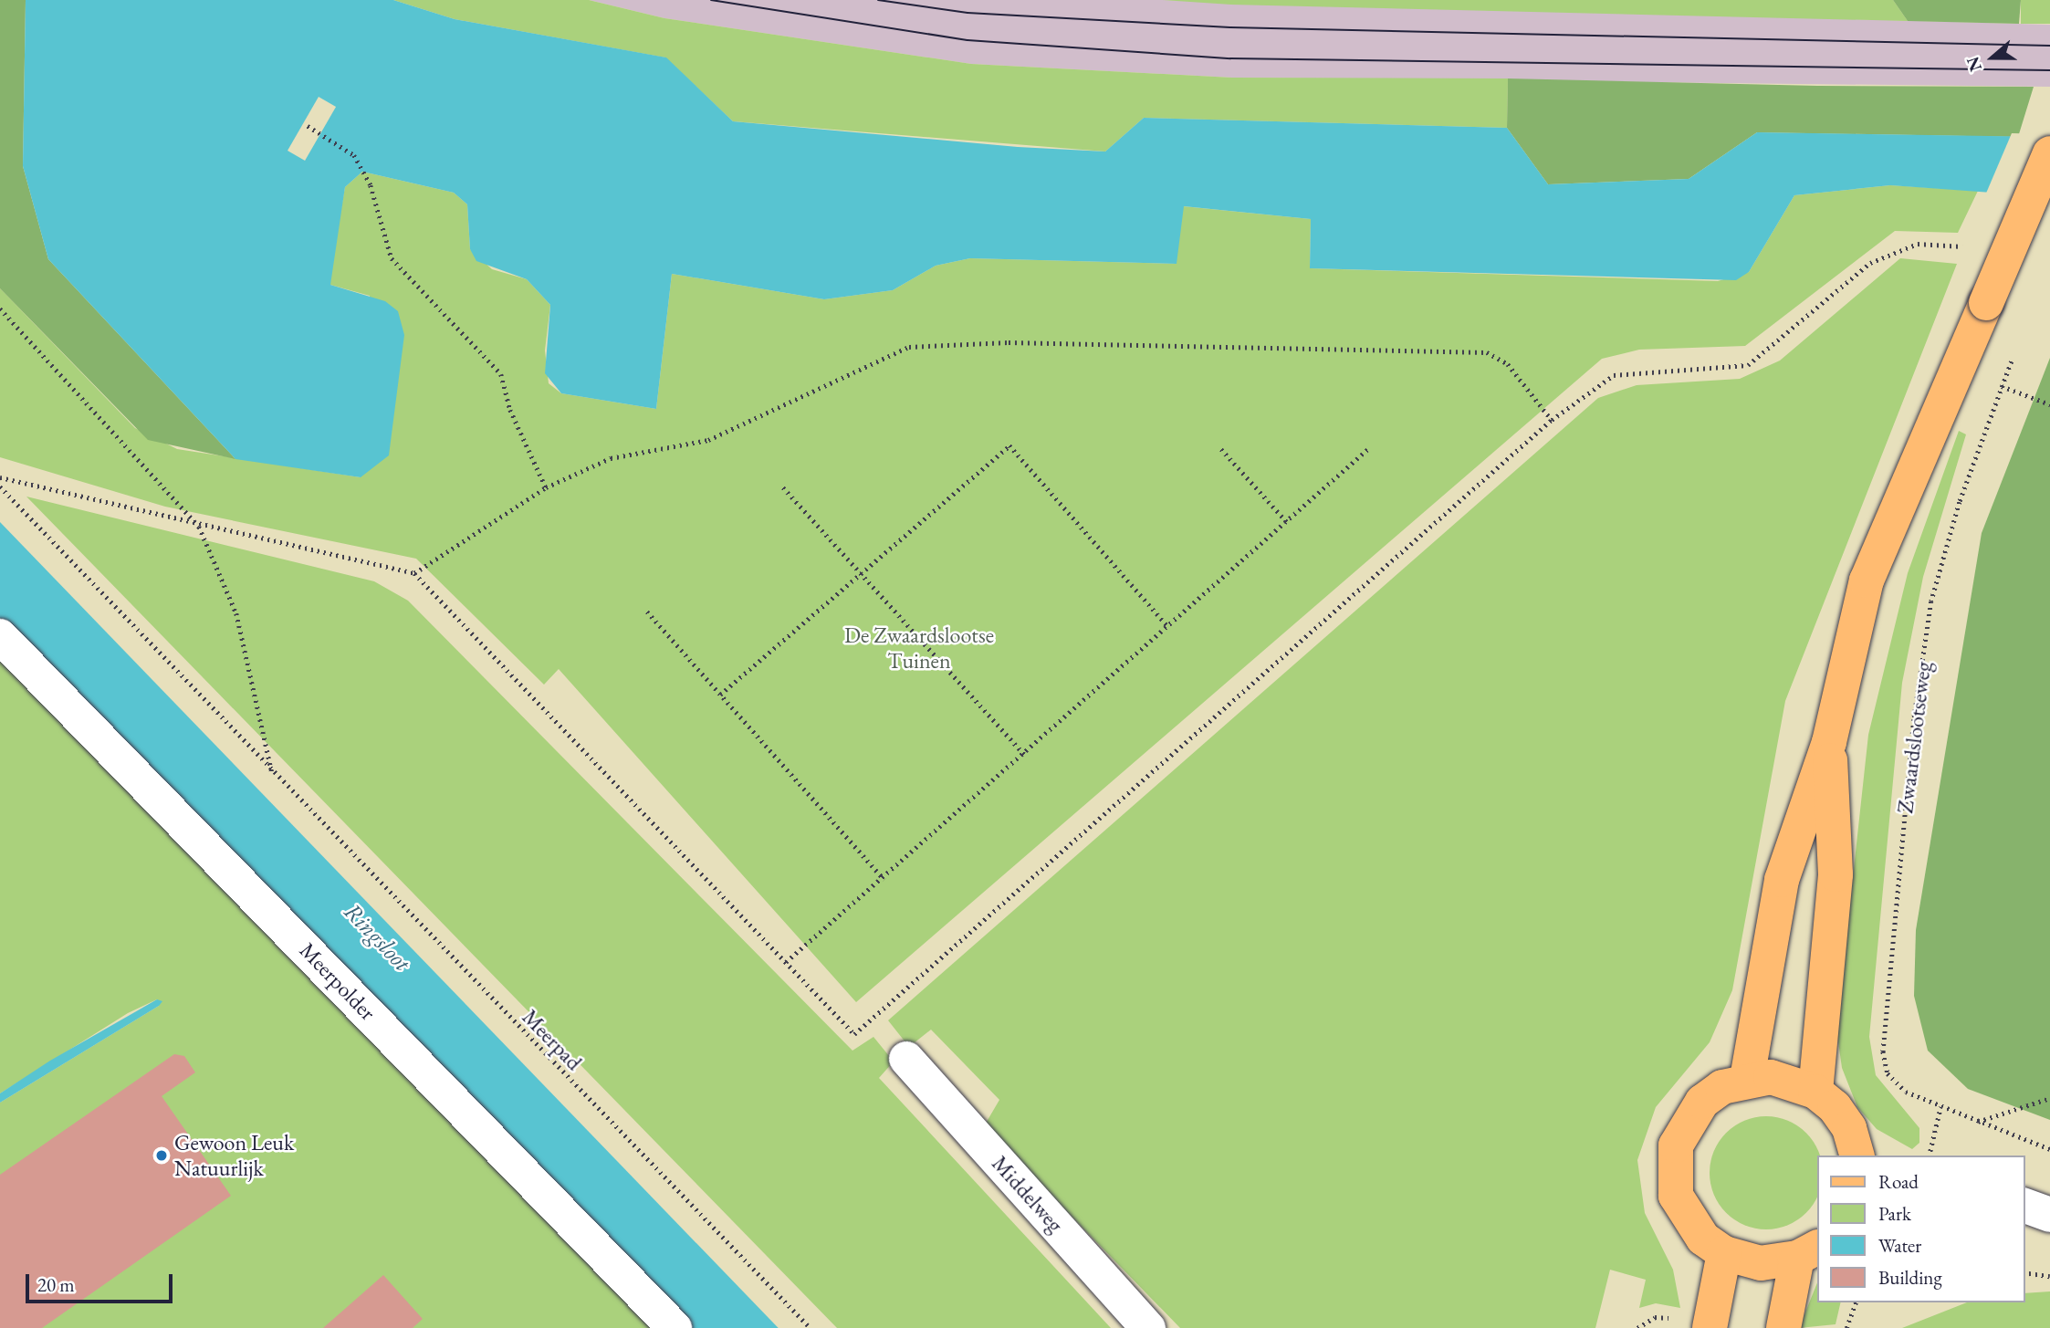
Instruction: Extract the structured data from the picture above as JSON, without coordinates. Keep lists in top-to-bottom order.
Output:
{
  "streets": {
    "street": ["Meerpolder", "Middelweg"],
    "path": ["Zwaardslootseweg", "Meerpad"]
  },
  "water": ["Ringsloot"],
  "parks": ["De Zwaardslootse Tuinen"],
  "places": ["Gewoon Leuk Natuurlijk"],
  "legend": [
    "Road",
    "Park",
    "Water",
    "Building"
  ],
  "scale_bar": "20 m",
  "north": "left"
}
